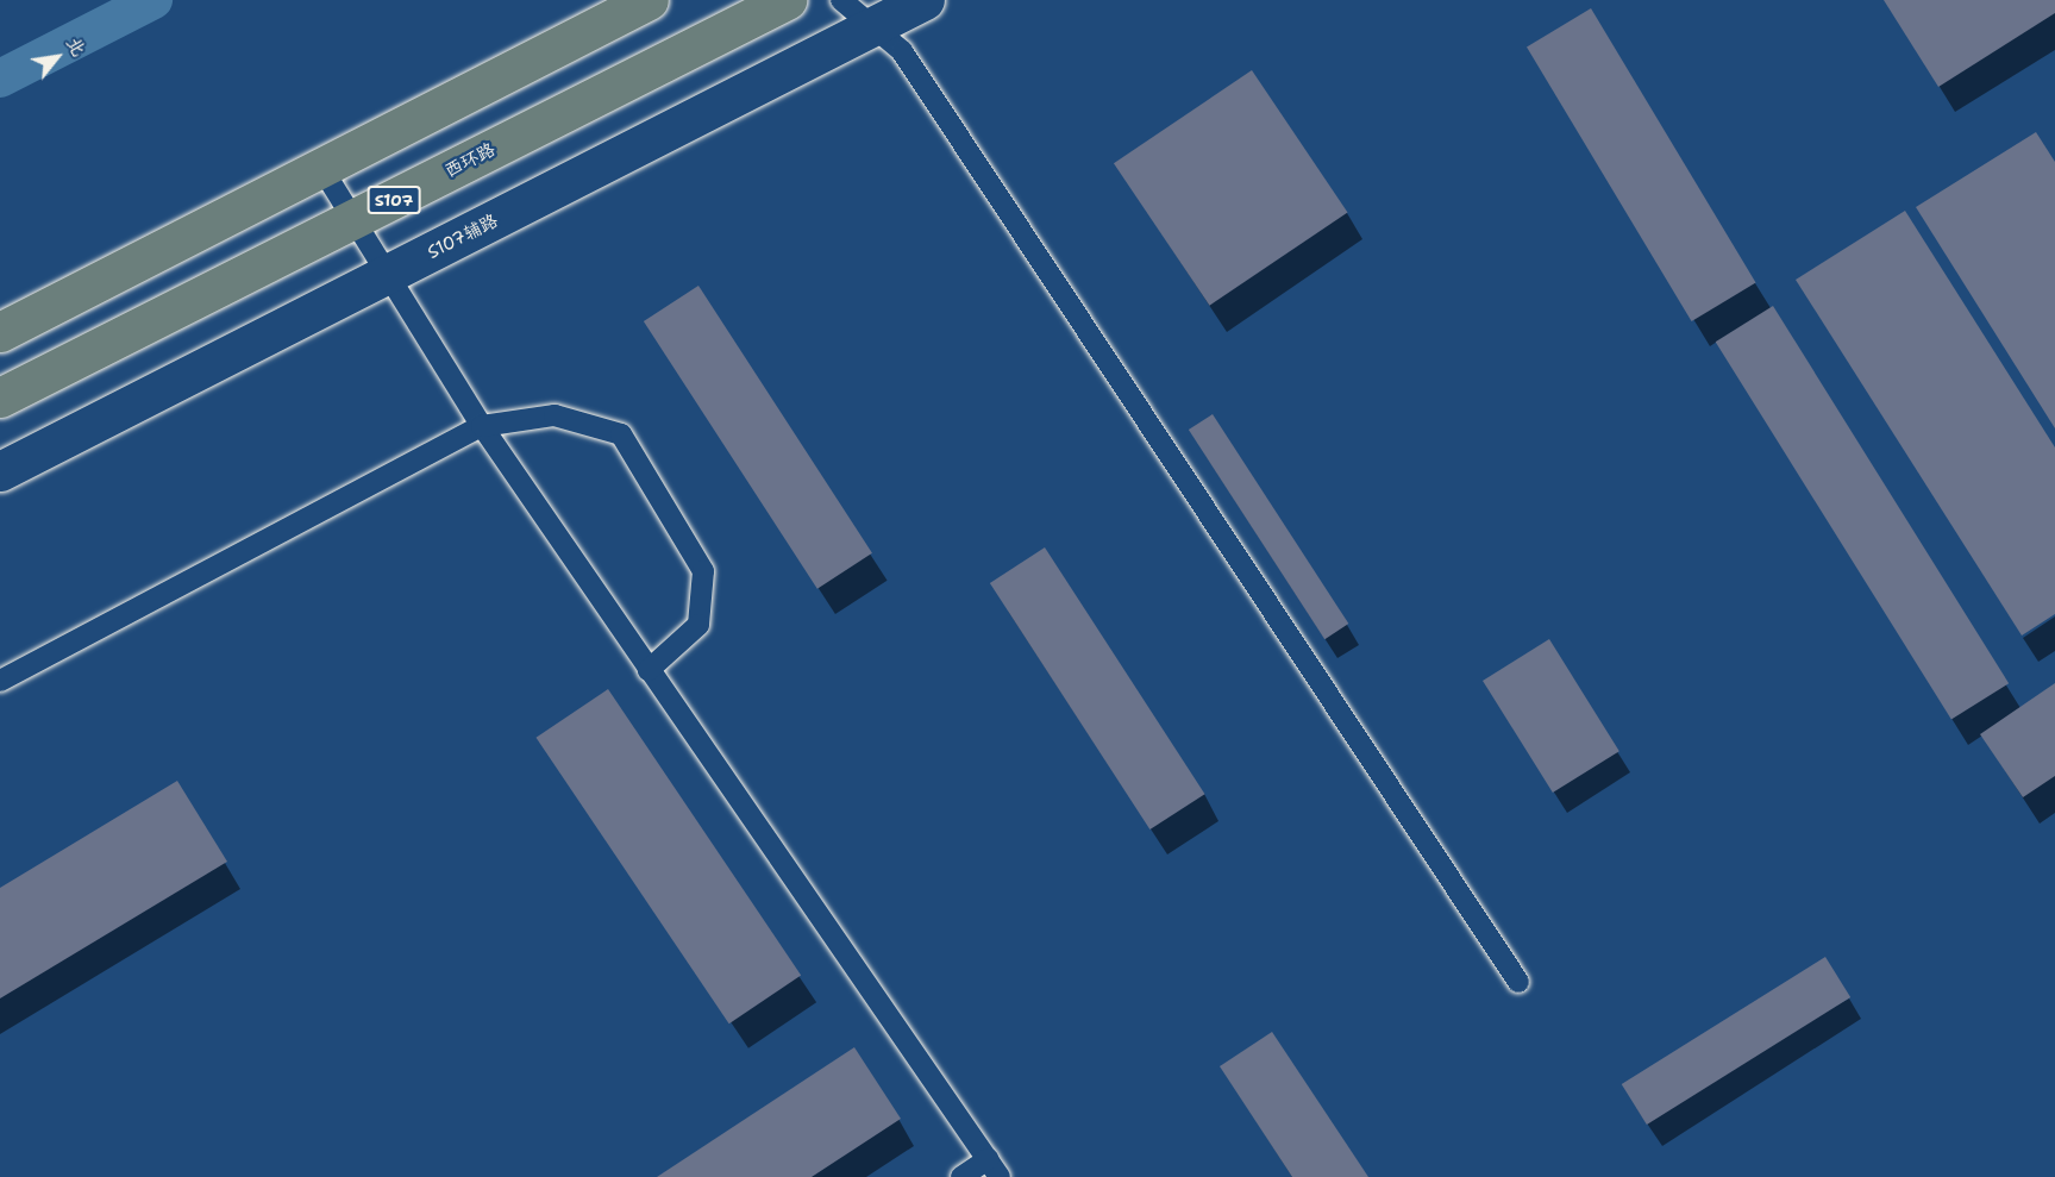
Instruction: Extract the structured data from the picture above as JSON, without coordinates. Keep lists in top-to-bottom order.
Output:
{
  "streets": {
    "highway": ["西环路", "S107"],
    "street": ["S107辅路"]
  },
  "north": "top right"
}
